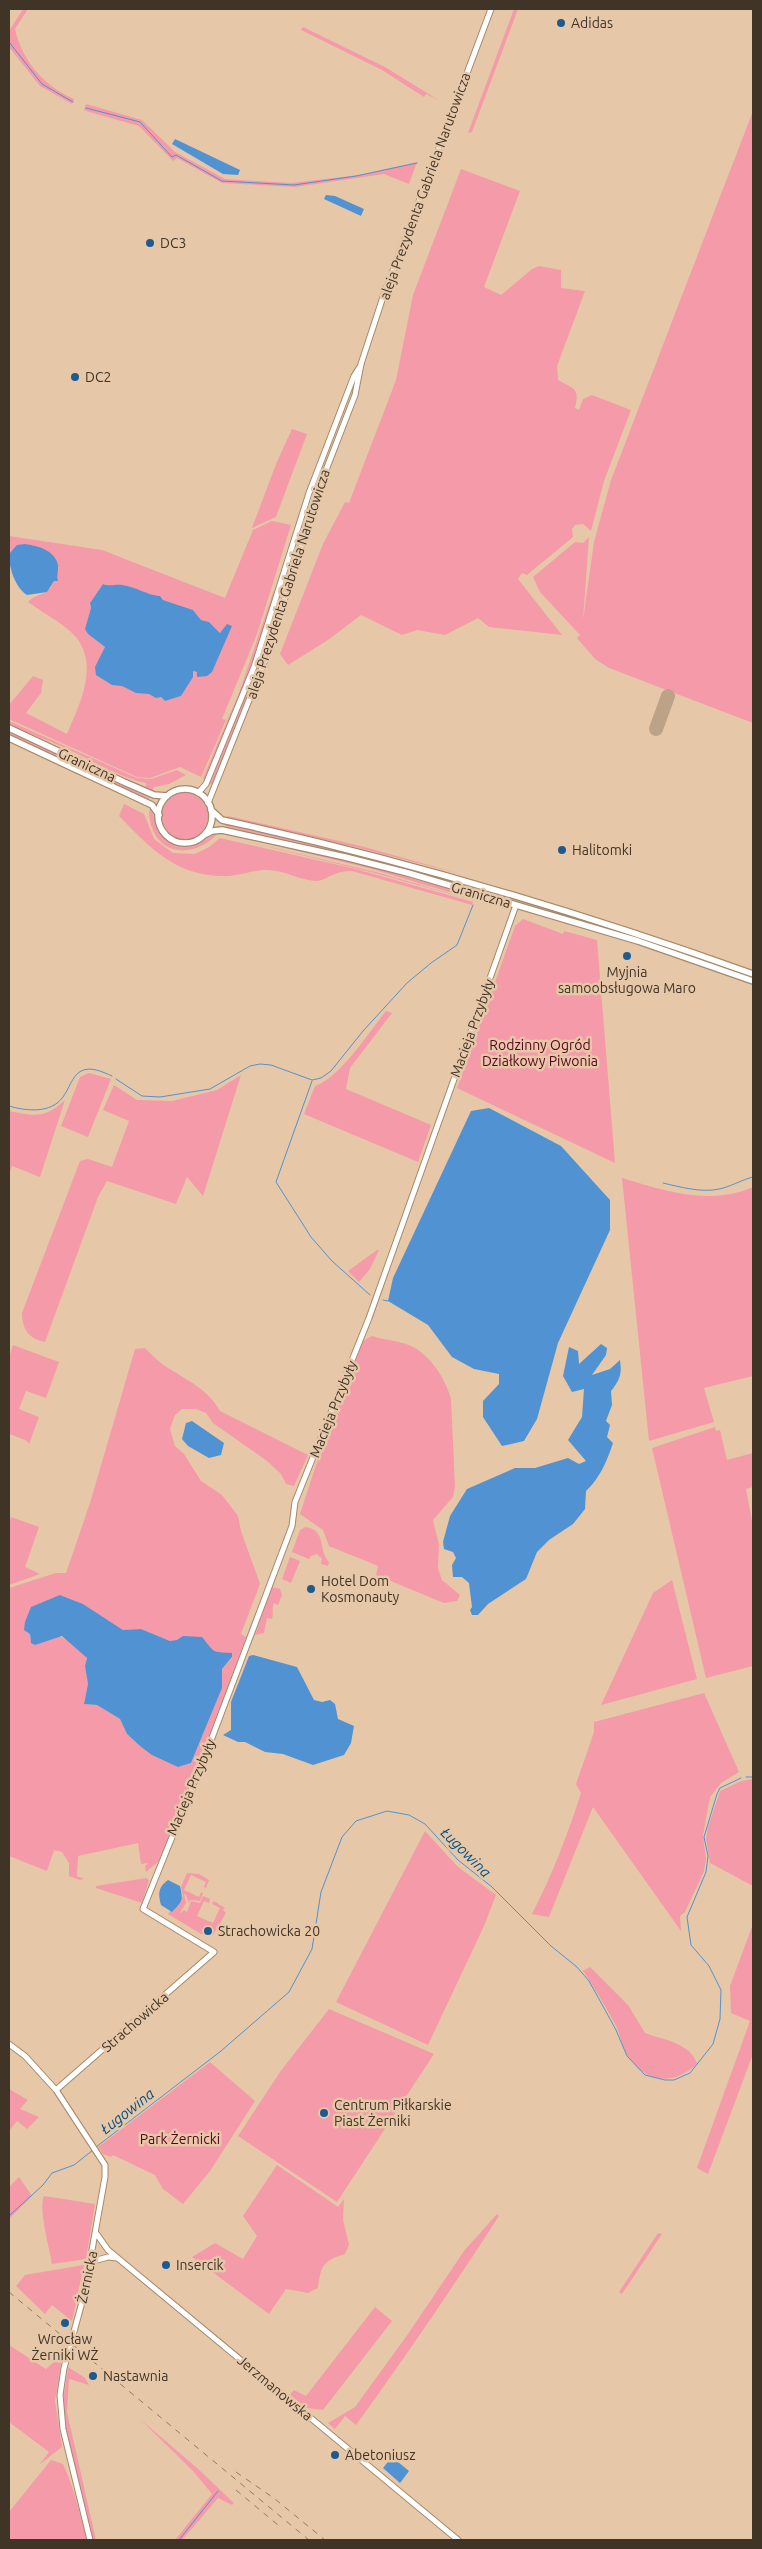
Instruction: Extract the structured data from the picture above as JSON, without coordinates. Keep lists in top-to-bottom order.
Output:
{
  "streets": {
    "main road": ["Graniczna"],
    "street": [
      "aleja Prezydenta Gabriela Narutowicza",
      "Macieja Przybyły",
      "Strachowicka",
      "Żernicka",
      "Jerzmanowska"
    ]
  },
  "crossings": [
    ["aleja Prezydenta Gabriela Narutowicza", "Graniczna"],
    ["Graniczna", "Macieja Przybyły"],
    ["Macieja Przybyły", "Strachowicka"],
    ["Strachowicka", "Żernicka"],
    ["Żernicka", "Jerzmanowska"]
  ],
  "water": ["Ługowina"],
  "parks": ["Rodzinny Ogród Działkowy Piwonia", "Park Żernicki"],
  "places": [
    "Adidas",
    "DC3",
    "DC2",
    "Halitomki",
    "Myjnia samoobsługowa Maro",
    "Hotel Dom Kosmonauty",
    "Strachowicka 20",
    "Centrum Piłkarskie Piast Żerniki",
    "Insercik",
    "Wrocław Żerniki WŻ",
    "Nastawnia",
    "Abetoniusz"
  ]
}
